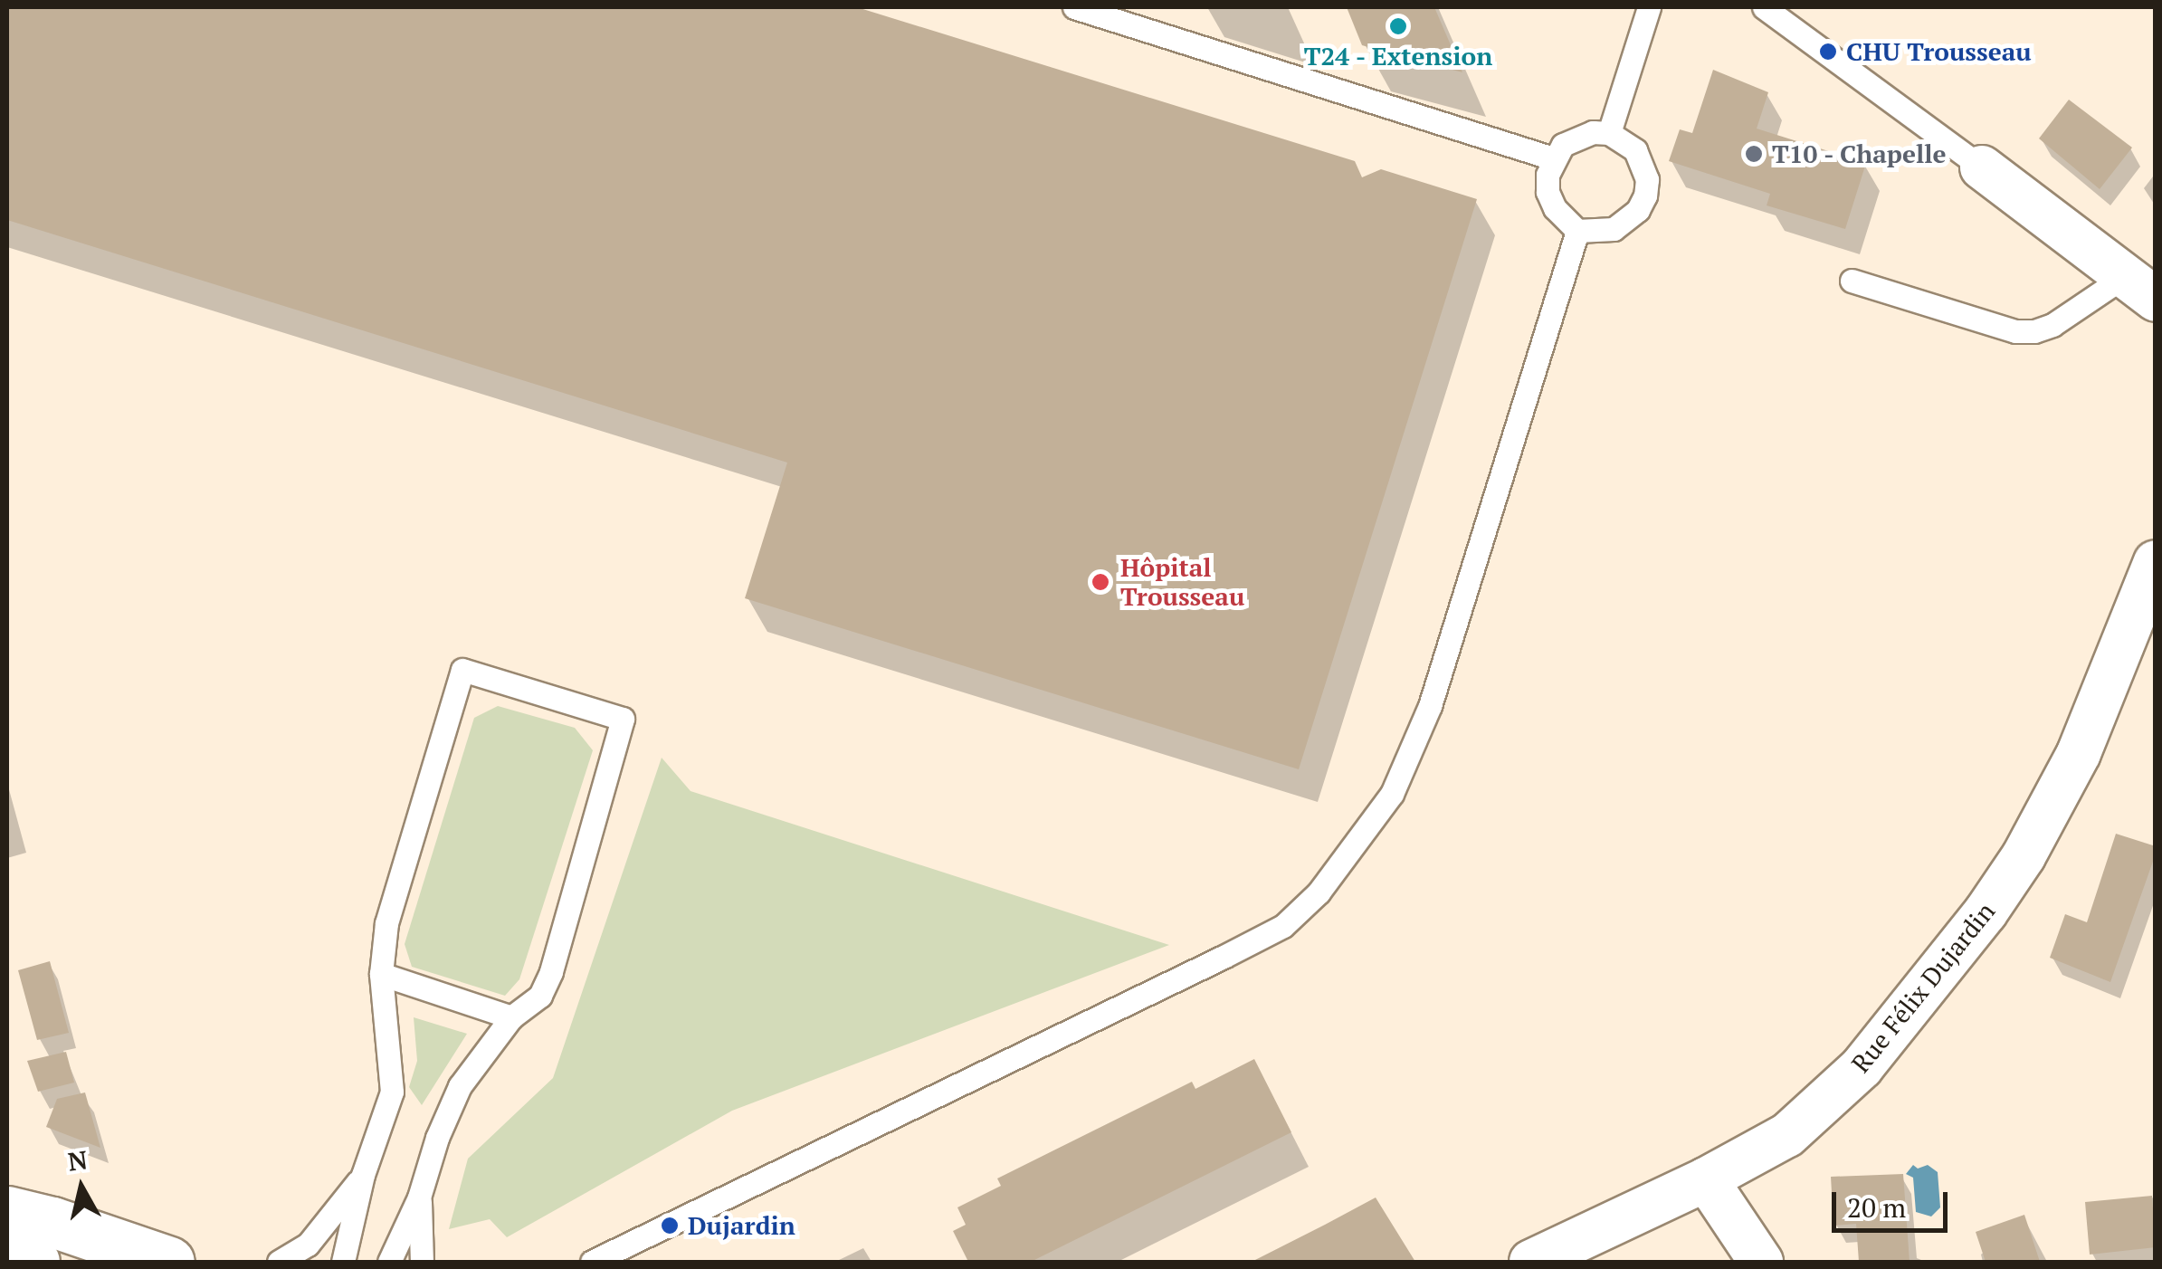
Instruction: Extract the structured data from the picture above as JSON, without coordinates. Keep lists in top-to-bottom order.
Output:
{
  "streets": {
    "street": ["Rue Félix Dujardin"]
  },
  "places": [
    "T24 - Extension",
    "CHU Trousseau",
    "T10 - Chapelle",
    "Hôpital Trousseau",
    "Dujardin"
  ],
  "scale_bar": "20 m",
  "north": "top"
}
